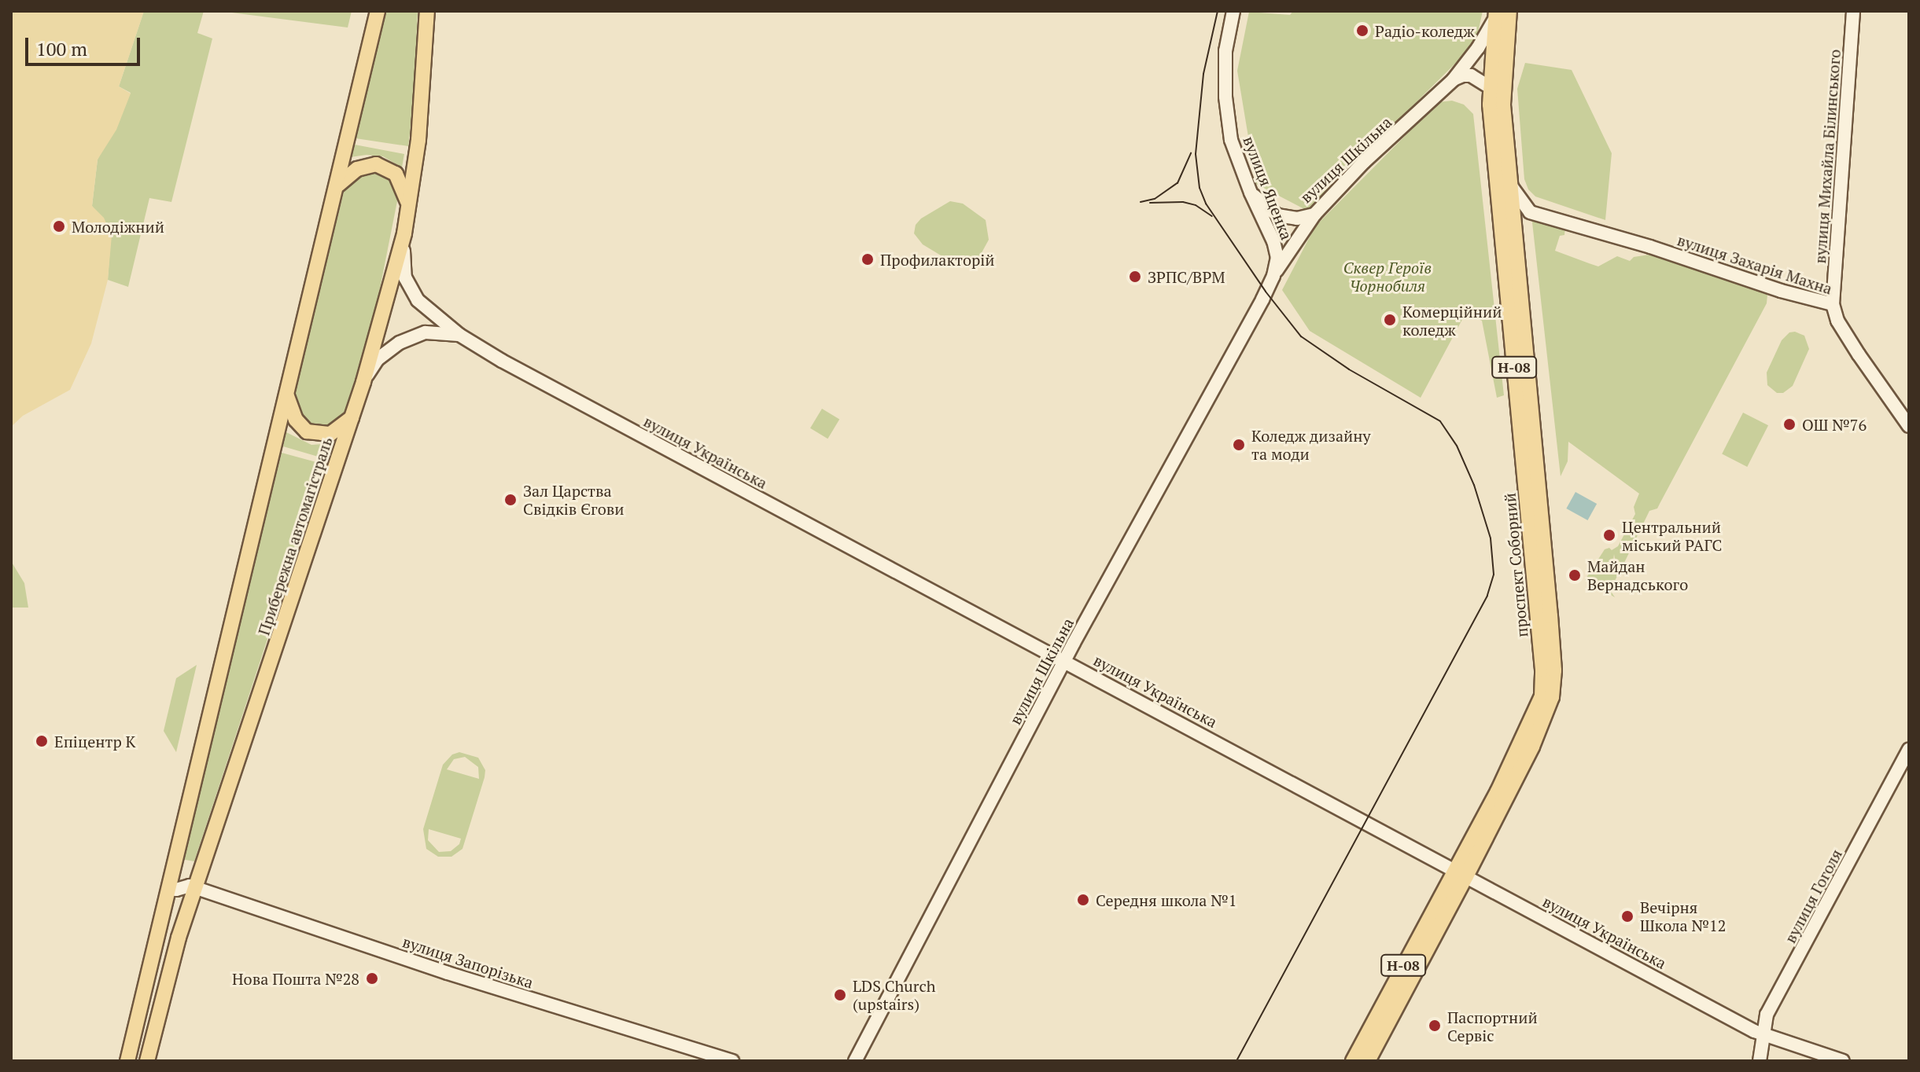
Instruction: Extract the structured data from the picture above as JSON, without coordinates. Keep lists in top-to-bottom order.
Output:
{
  "streets": {
    "main road": [
      "вулиця Михайла Білинського",
      "вулиця Шкільна",
      "вулиця Яценка",
      "вулиця Захарія Махна",
      "Н-08",
      "вулиця Українська",
      "Прибережна автомагістраль",
      "проспект Соборний",
      "вулиця Гоголя",
      "вулиця Запорізька"
    ]
  },
  "crossings": [
    ["вулиця Михайла Білинського", "вулиця Захарія Махна"],
    ["вулиця Шкільна", "вулиця Яценка"],
    ["вулиця Шкільна", "вулиця Українська"],
    ["вулиця Шкільна", "проспект Соборний"],
    ["вулиця Українська", "Прибережна автомагістраль"],
    ["вулиця Українська", "проспект Соборний"],
    ["вулиця Українська", "вулиця Гоголя"],
    ["Прибережна автомагістраль", "вулиця Запорізька"]
  ],
  "parks": ["Сквер Героїв Чорнобиля"],
  "places": [
    "Радіо-коледж",
    "Молодіжний",
    "Профилакторій",
    "ЗРПС/ВРМ",
    "Комерційний коледж",
    "ОШ №76",
    "Коледж дизайну та моди",
    "Зал Царства Свідків Єгови",
    "Центральний міський РАГС",
    "Майдан Вернадського",
    "Епіцентр К",
    "Середня школа №1",
    "Вечірня Школа №12",
    "Нова Пошта №28",
    "LDS Church (upstairs)",
    "Паспортний Сервіс"
  ],
  "scale_bar": "100 m"
}
